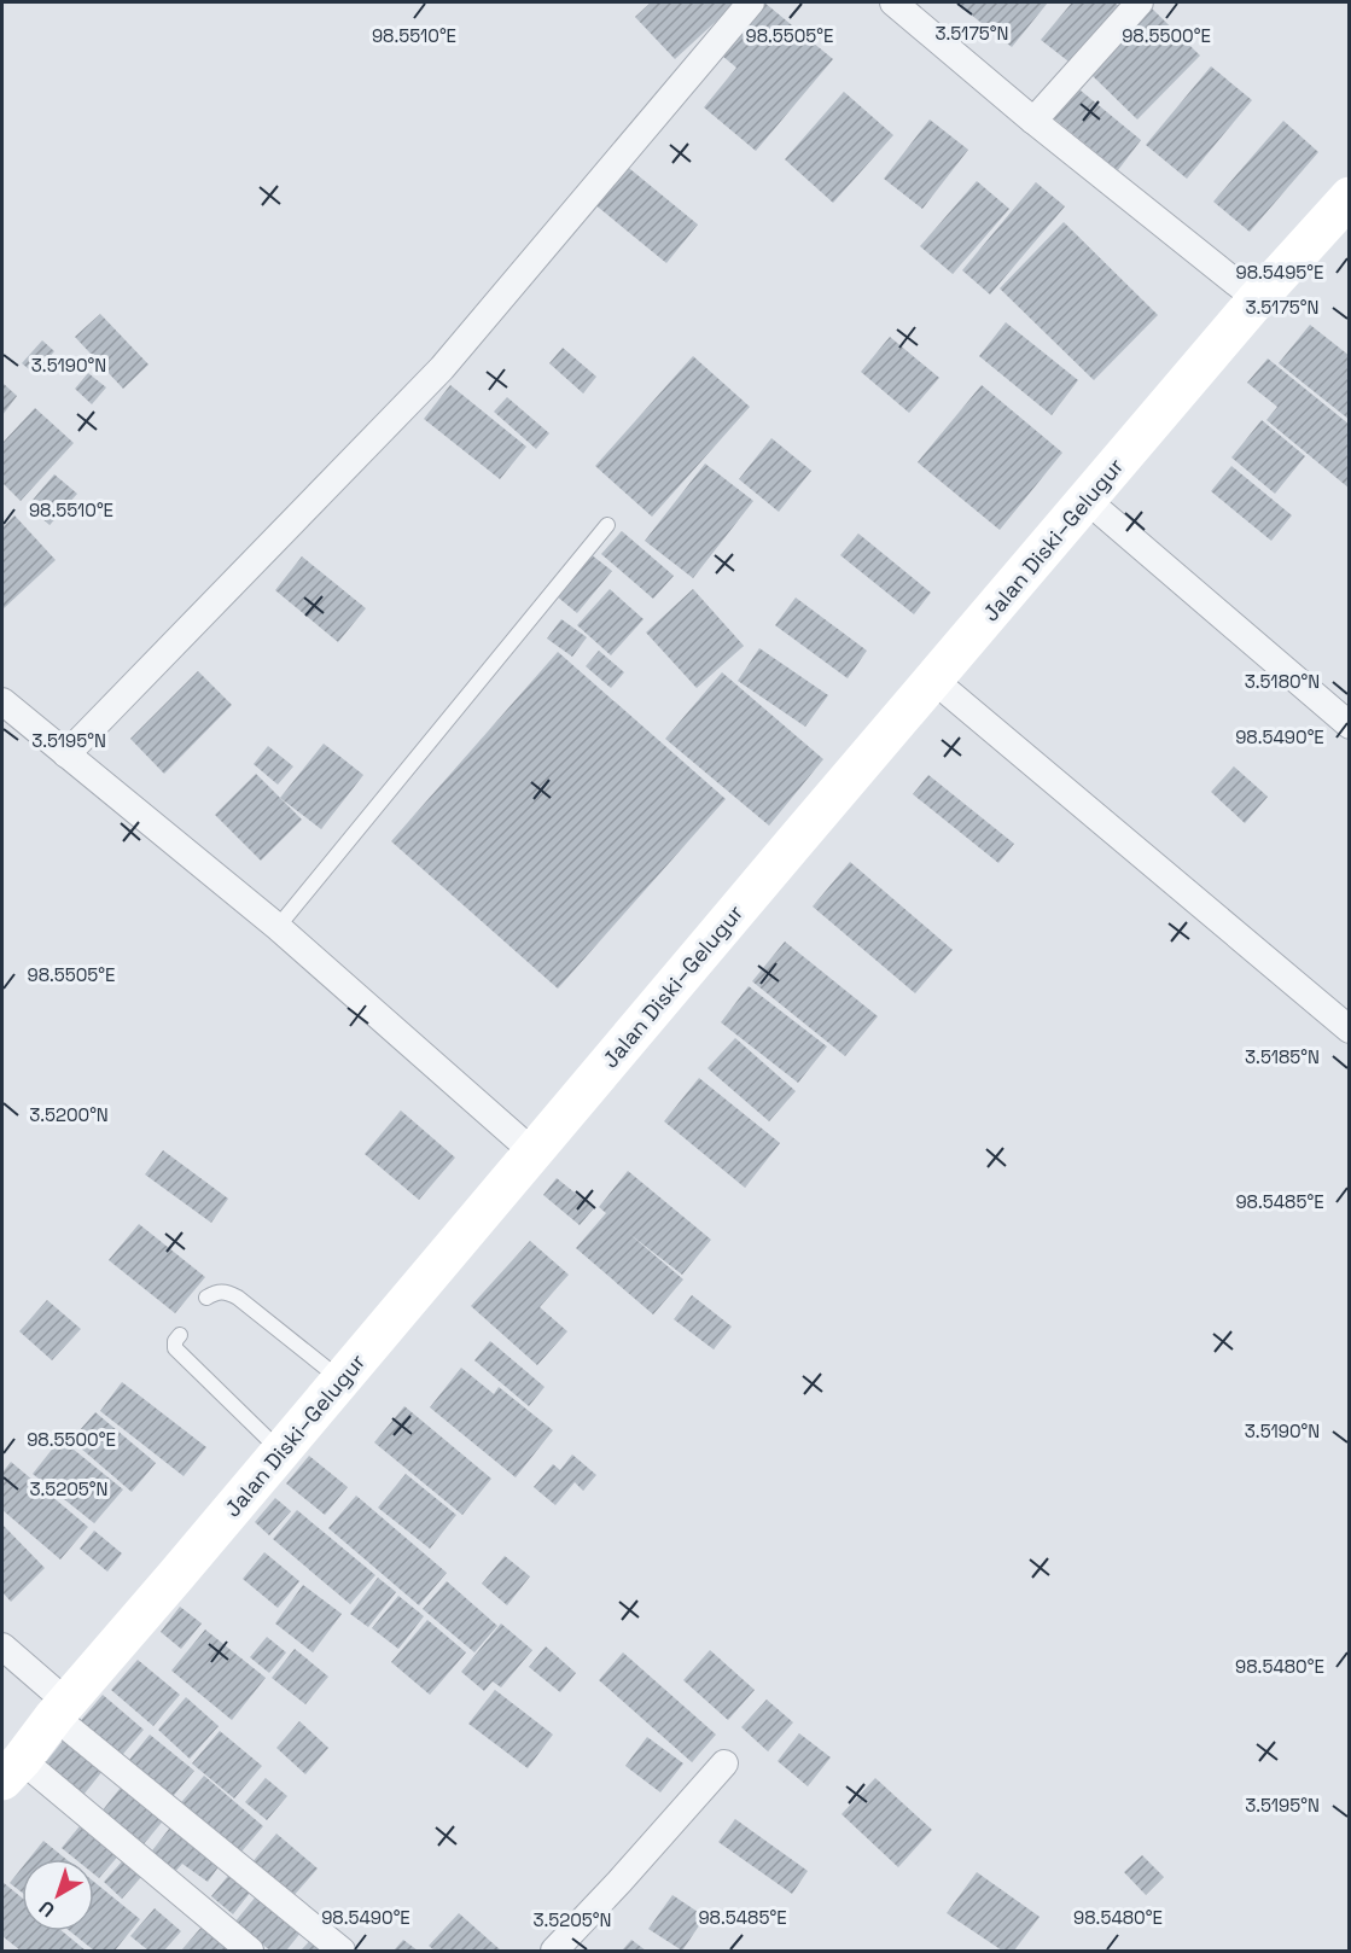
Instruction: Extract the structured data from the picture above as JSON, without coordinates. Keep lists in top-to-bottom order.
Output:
{
  "streets": {
    "main road": ["Jalan Diski–Gelugur"]
  },
  "north": "bottom left",
  "coordinates": [
    "3.5175°N",
    "98.5510°E",
    "98.5505°E",
    "98.5500°E",
    "98.5495°E",
    "3.5190°N",
    "3.5180°N",
    "98.5490°E",
    "3.5195°N",
    "3.5185°N",
    "3.5200°N",
    "98.5485°E",
    "3.5205°N",
    "98.5480°E"
  ]
}
